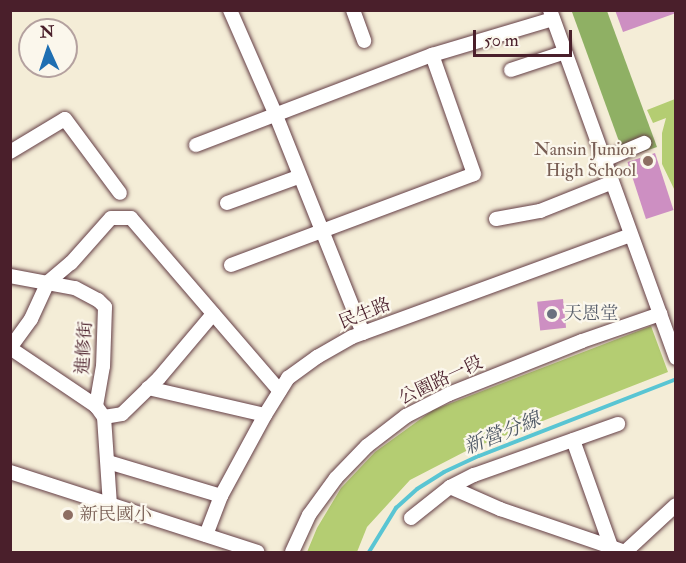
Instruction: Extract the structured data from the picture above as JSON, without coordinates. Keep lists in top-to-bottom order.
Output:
{
  "streets": {
    "street": ["民生路", "進修街", "公園路一段"]
  },
  "water": ["新營分線"],
  "places": ["Nansin Junior High School", "天恩堂", "新民國小"],
  "scale_bar": "50 m",
  "north": "top"
}
